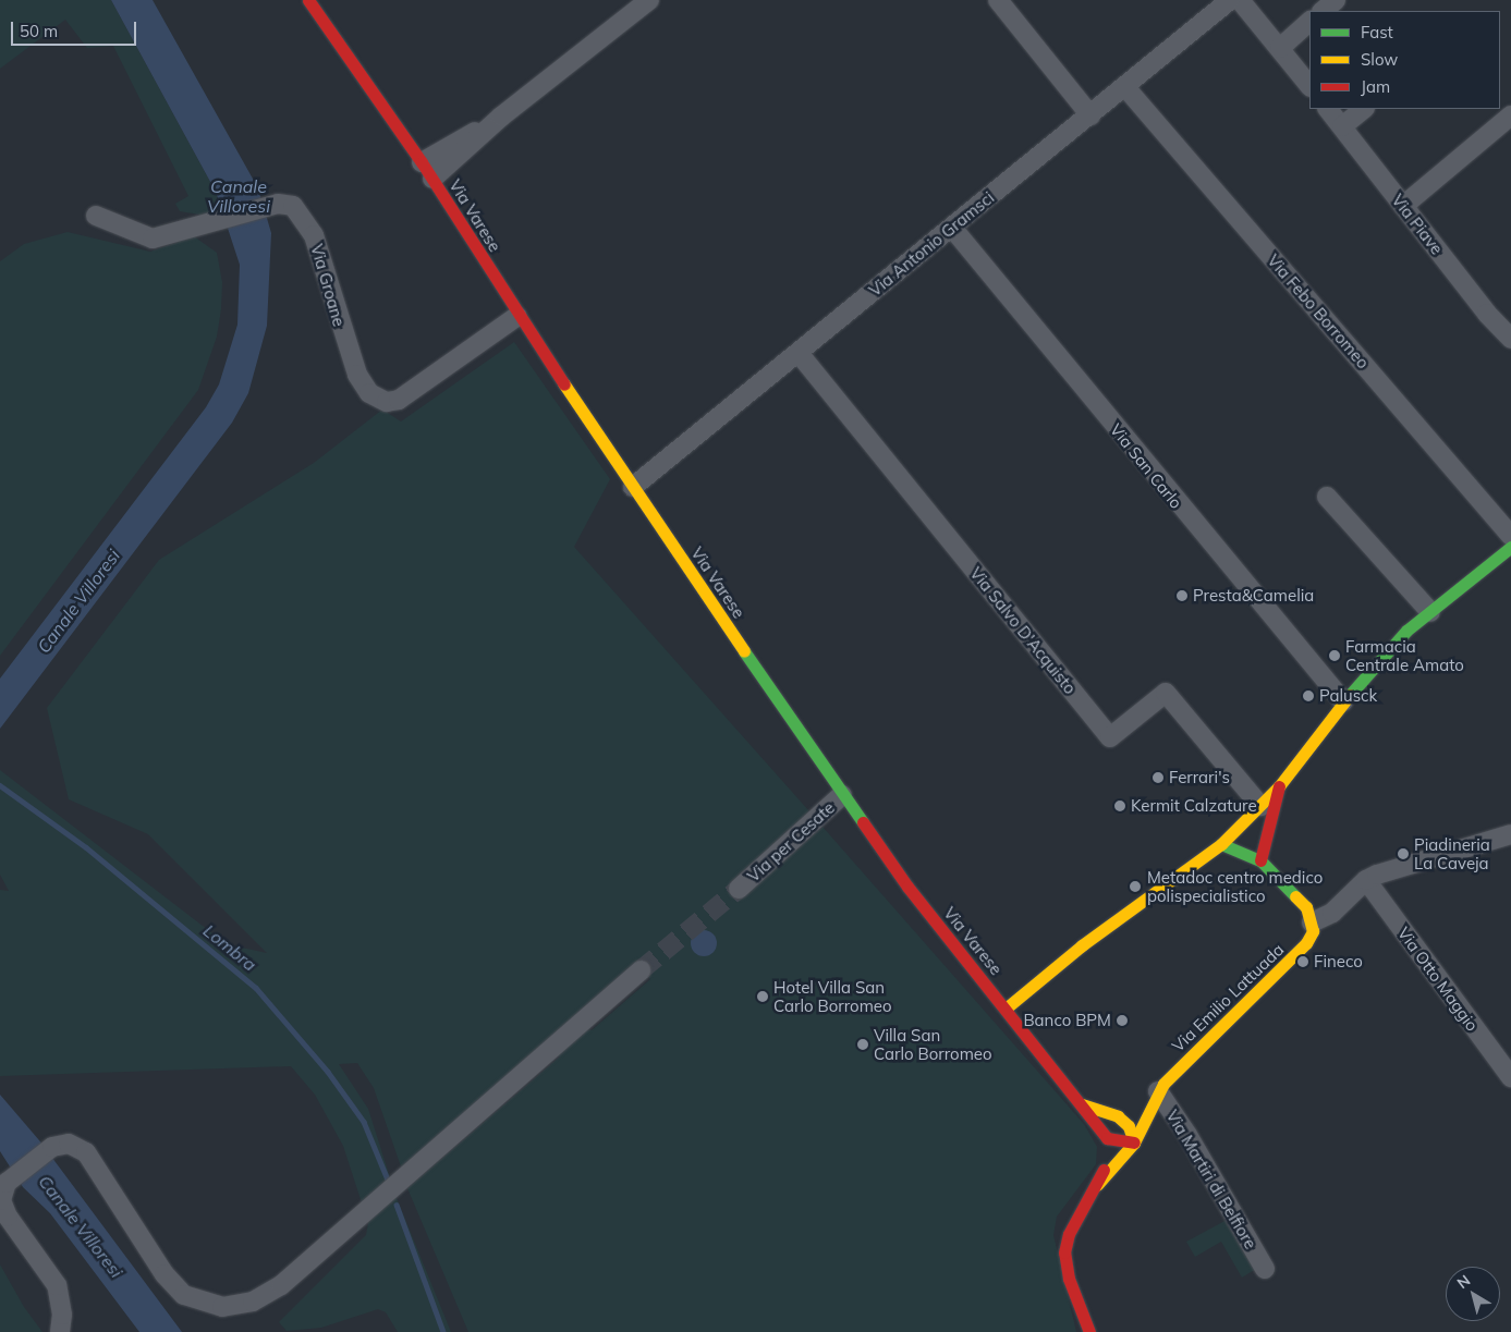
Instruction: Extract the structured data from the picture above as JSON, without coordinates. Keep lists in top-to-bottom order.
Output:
{
  "streets": {
    "street": [
      "Via Varese",
      "Via Piave",
      "Via Antonio Gramsci",
      "Via Groane",
      "Via Febo Borromeo",
      "Via San Carlo",
      "Via Salvo D'Acquisto",
      "Via per Cesate",
      "Via Otto Maggio",
      "Via Emilio Lattuada",
      "Via Martiri di Belfiore"
    ]
  },
  "crossings": [
    ["Via Varese", "Via Antonio Gramsci"],
    ["Via Varese", "Via Groane"],
    ["Via Varese", "Via per Cesate"],
    ["Via Antonio Gramsci", "Via Febo Borromeo"],
    ["Via Antonio Gramsci", "Via San Carlo"],
    ["Via Antonio Gramsci", "Via Salvo D'Acquisto"],
    ["Via Emilio Lattuada", "Via Martiri di Belfiore"]
  ],
  "water": ["Canale Villoresi", "Lombra"],
  "places": [
    "Presta&Camelia",
    "Farmacia Centrale Amato",
    "Palusck",
    "Ferrari's",
    "Kermit Calzature",
    "Piadineria La Caveja",
    "Metadoc centro medico polispecialistico",
    "Fineco",
    "Hotel Villa San Carlo Borromeo",
    "Banco BPM",
    "Villa San Carlo Borromeo"
  ],
  "legend": ["Fast", "Slow", "Jam"],
  "scale_bar": "50 m",
  "north": "top left"
}
